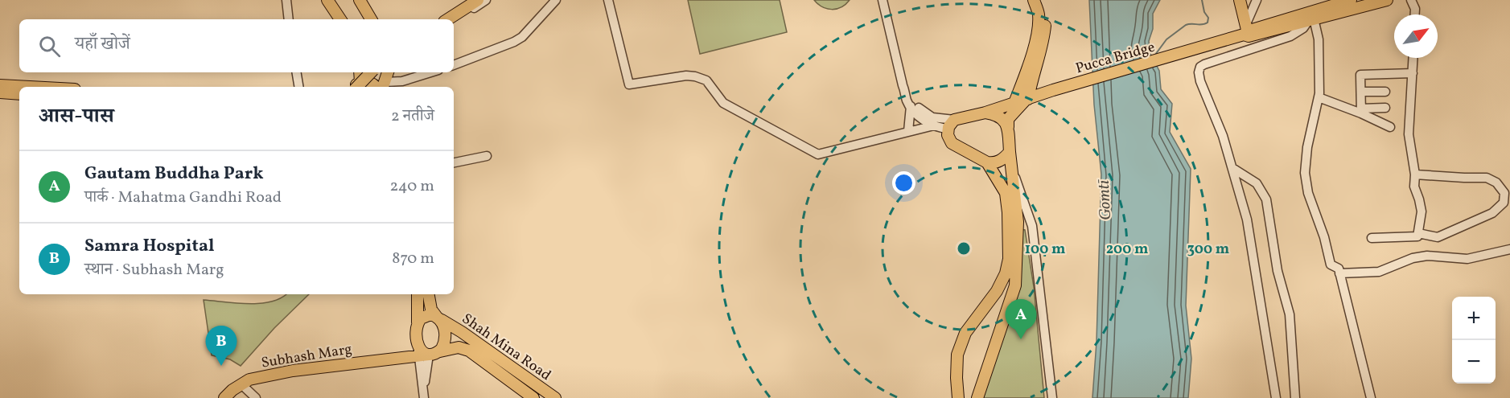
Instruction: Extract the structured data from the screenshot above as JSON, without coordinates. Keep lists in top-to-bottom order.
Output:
{
  "streets": {
    "main road": ["Pucca Bridge", "Shah Mina Road", "Subhash Marg"]
  },
  "crossings": [
    ["Shah Mina Road", "Subhash Marg"]
  ],
  "water": ["Gomtī"],
  "north": "top right",
  "page": {
    "search": "यहाँ खोजें",
    "heading": ["आस-पास", "2 नतीजे"],
    "list": [
      {
        "mark": "A",
        "name": "Gautam Buddha Park",
        "note": "पार्क · Mahatma Gandhi Road",
        "value": "240 m"
      },
      {
        "mark": "B",
        "name": "Samra Hospital",
        "note": "स्थान · Subhash Marg",
        "value": "870 m"
      }
    ],
    "map_buttons": ["+", "−"],
    "pins": ["A", "B"]
  },
  "rings": ["100 m", "200 m", "300 m"]
}
